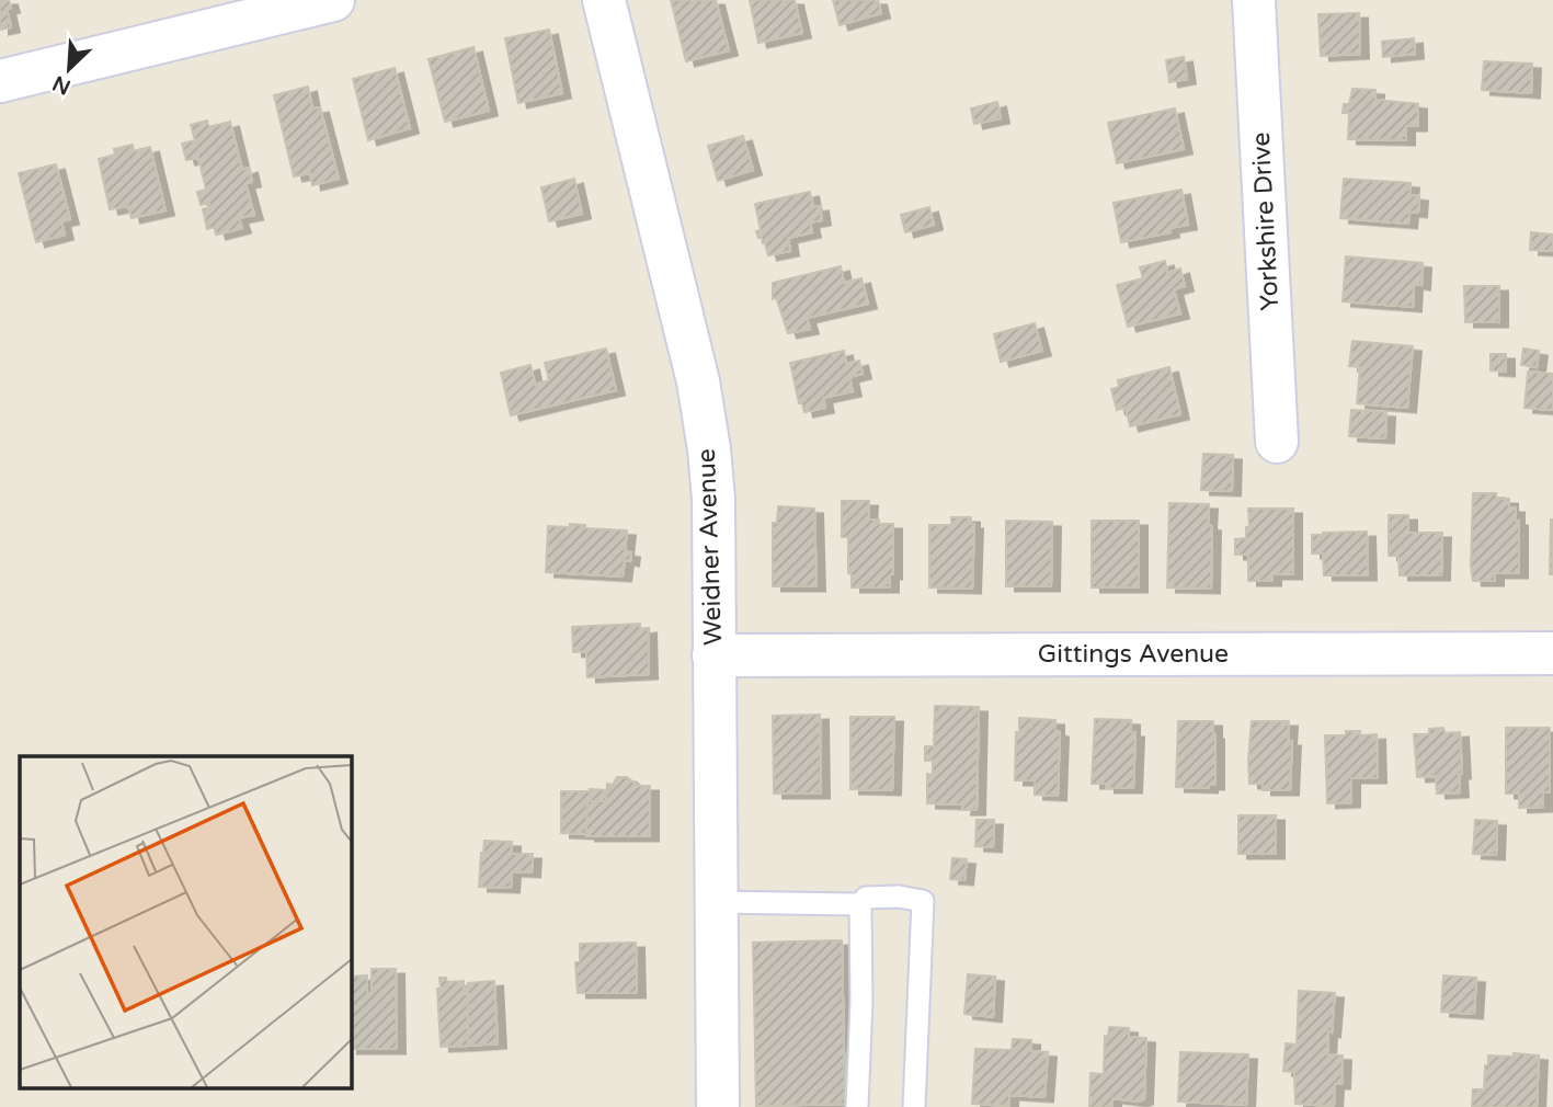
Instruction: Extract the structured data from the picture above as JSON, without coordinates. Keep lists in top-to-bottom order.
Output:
{
  "streets": {
    "street": ["Yorkshire Drive", "Weidner Avenue", "Gittings Avenue"]
  },
  "crossings": [
    ["Weidner Avenue", "Gittings Avenue"]
  ],
  "north": "bottom left"
}
